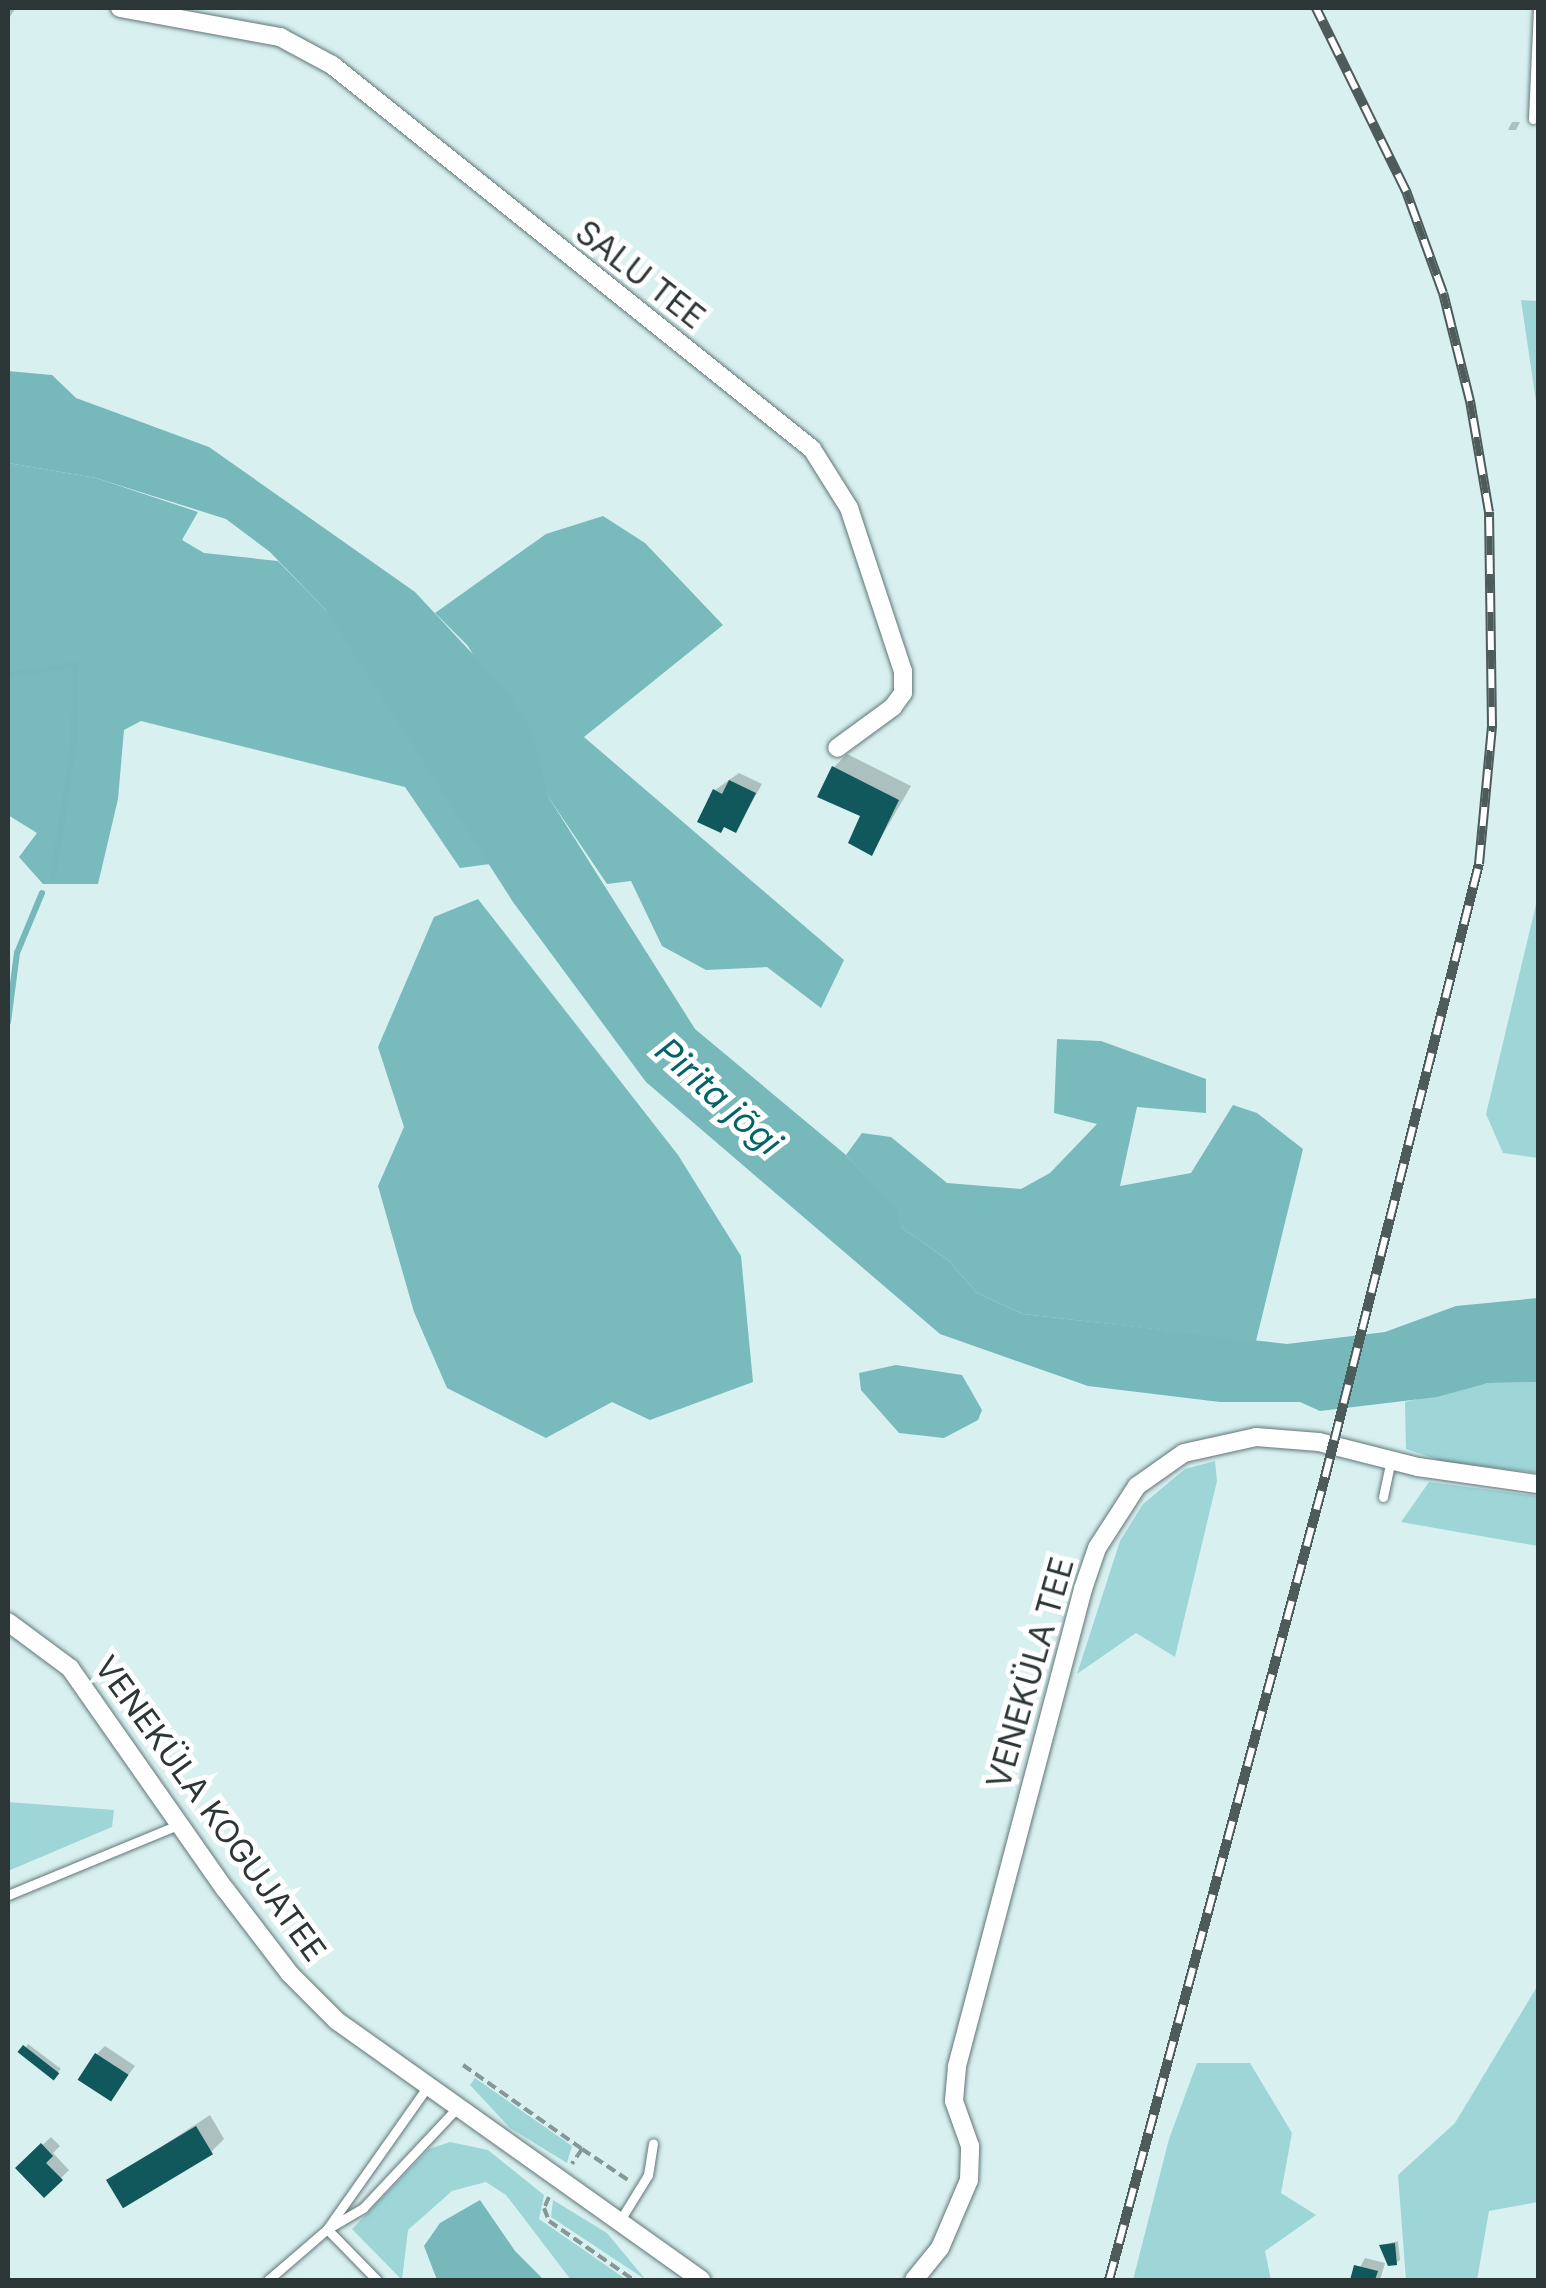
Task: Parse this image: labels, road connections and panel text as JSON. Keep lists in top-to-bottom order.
{
  "streets": {
    "street": ["SALU TEE", "VENEKÜLA TEE", "VENEKÜLA KOGUJATEE"]
  },
  "water": ["Pirita jõgi"]
}
